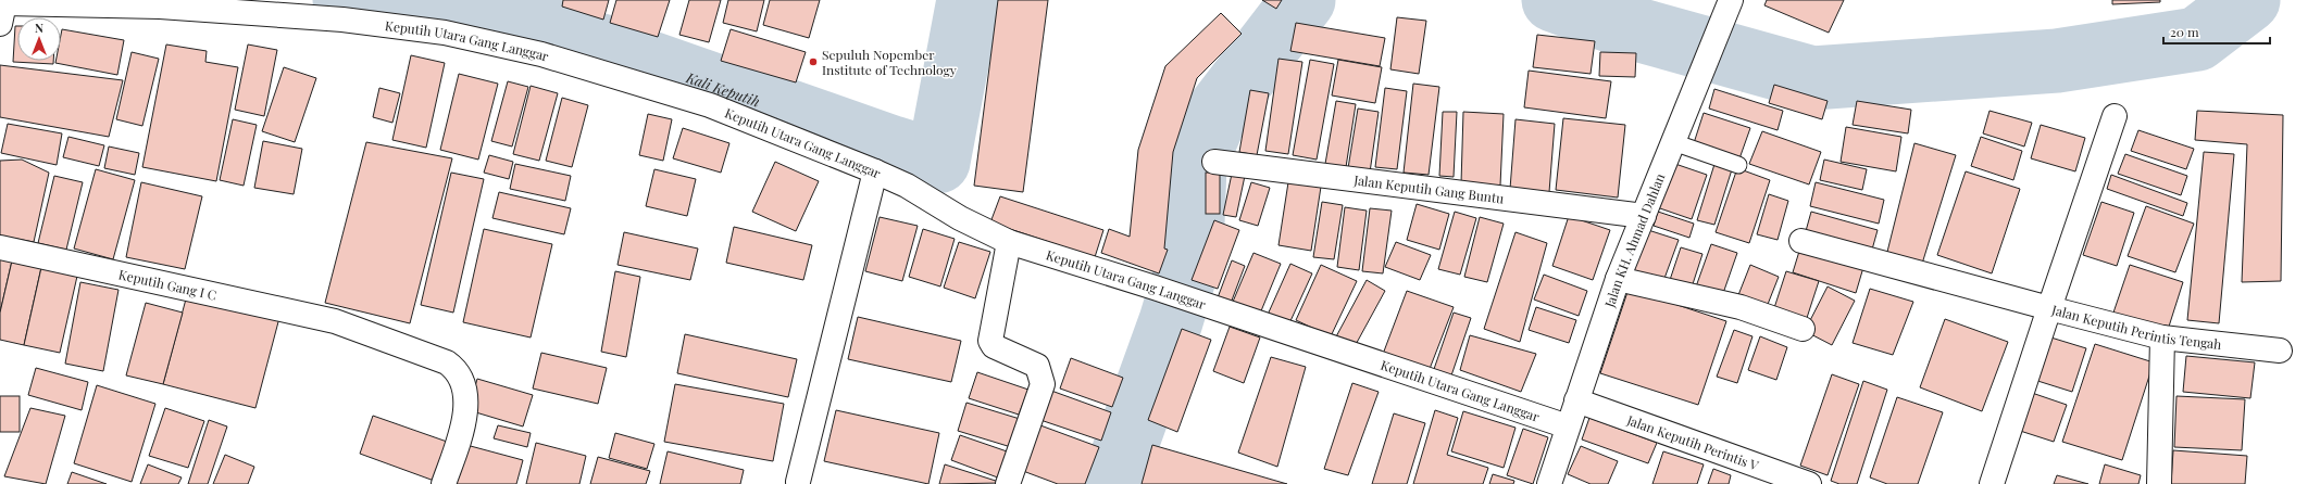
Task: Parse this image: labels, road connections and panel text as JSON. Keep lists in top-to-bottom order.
{
  "streets": {
    "street": [
      "Keputih Utara Gang Langgar",
      "Jalan Keputih Gang Buntu",
      "Jalan KH. Ahmad Dahlan",
      "Keputih Gang I C",
      "Jalan Keputih Perintis Tengah",
      "Jalan Keputih Perintis V"
    ]
  },
  "crossings": [
    ["Keputih Utara Gang Langgar", "Jalan KH. Ahmad Dahlan"],
    ["Jalan Keputih Gang Buntu", "Jalan KH. Ahmad Dahlan"],
    ["Jalan KH. Ahmad Dahlan", "Jalan Keputih Perintis V"]
  ],
  "water": ["Kali Keputih"],
  "places": ["Sepuluh Nopember Institute of Technology"],
  "scale_bar": "20 m",
  "north": "top"
}
